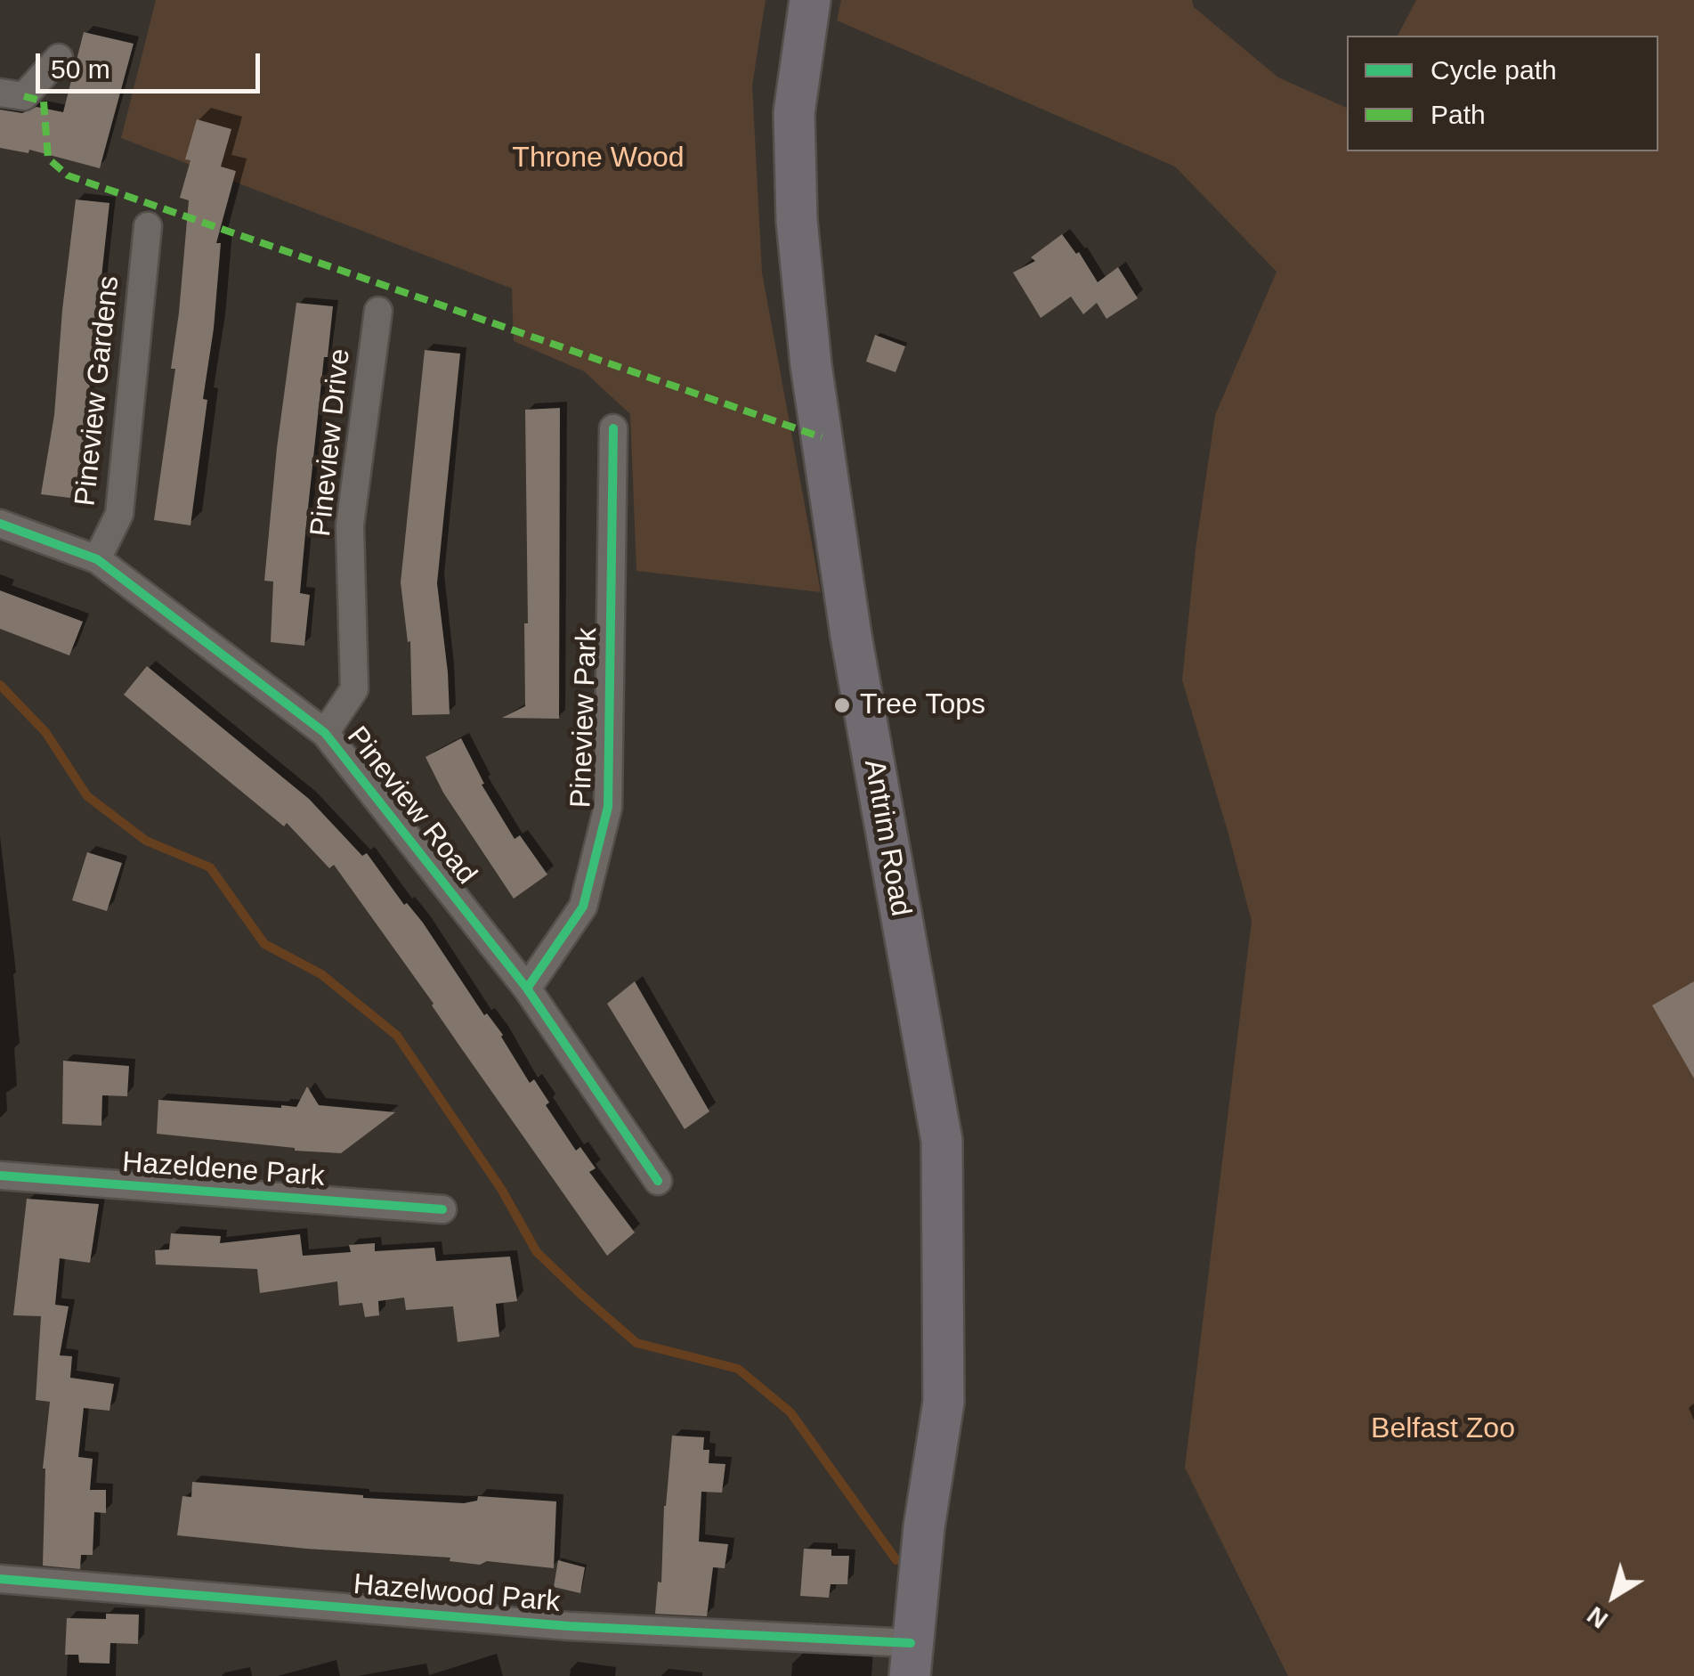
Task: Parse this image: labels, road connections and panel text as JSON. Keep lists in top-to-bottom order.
{
  "streets": {
    "main road": ["Antrim Road"],
    "street": [
      "Pineview Gardens",
      "Pineview Drive",
      "Pineview Park",
      "Pineview Road",
      "Hazeldene Park",
      "Hazelwood Park"
    ]
  },
  "crossings": [
    ["Pineview Gardens", "Pineview Road"],
    ["Pineview Drive", "Pineview Road"],
    ["Pineview Park", "Pineview Road"],
    ["Antrim Road", "Hazelwood Park"]
  ],
  "parks": ["Throne Wood", "Belfast Zoo"],
  "places": ["Tree Tops"],
  "legend": ["Cycle path", "Path"],
  "scale_bar": "50 m",
  "north": "bottom left"
}
